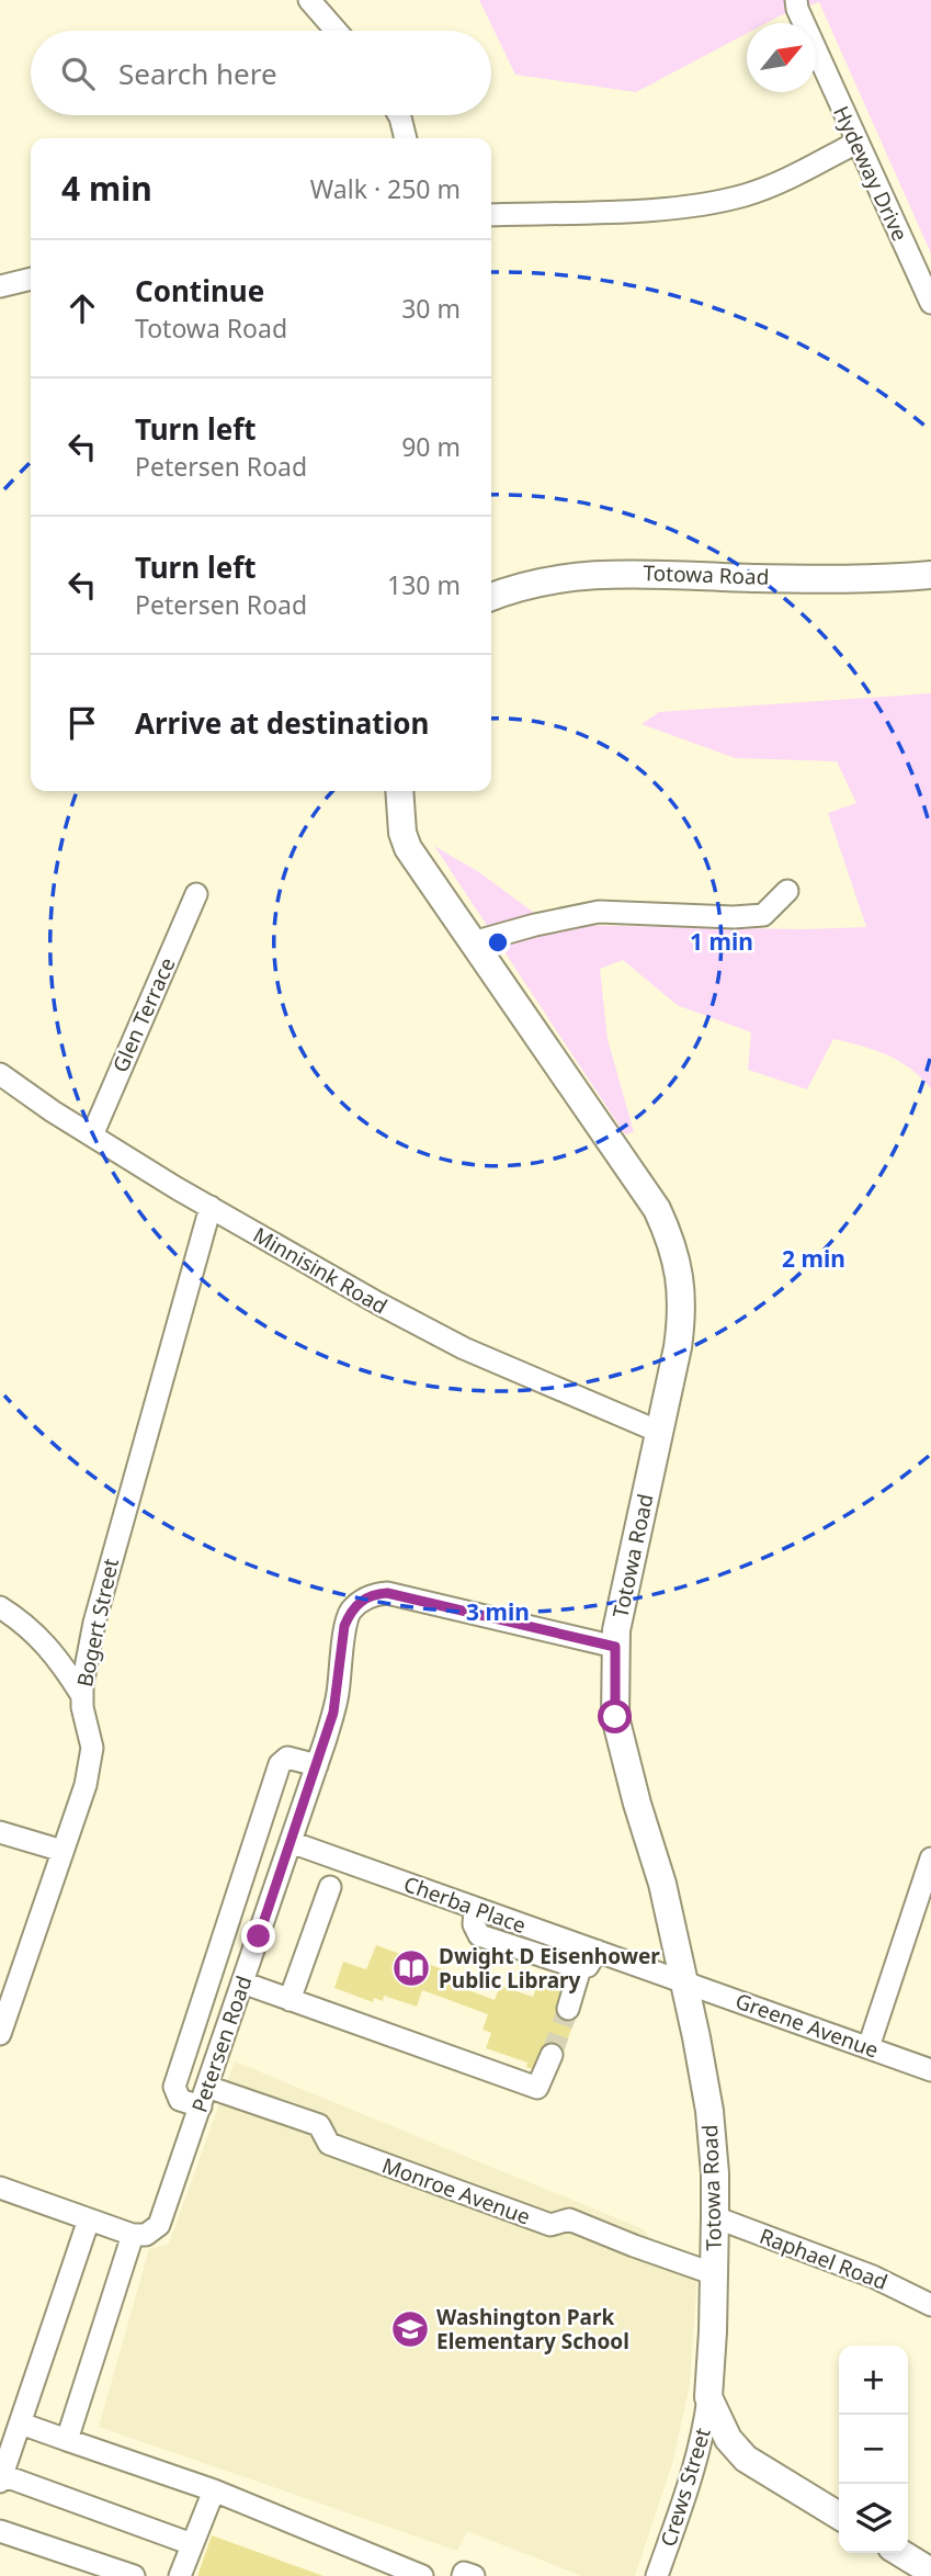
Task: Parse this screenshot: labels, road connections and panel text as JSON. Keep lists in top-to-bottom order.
{
  "streets": {
    "main road": ["Totowa Road"],
    "street": [
      "Hydeway Drive",
      "Glen Terrace",
      "Minnisink Road",
      "Bogert Street",
      "Cherba Place",
      "Greene Avenue",
      "Petersen Road",
      "Monroe Avenue",
      "Raphael Road",
      "Crews Street"
    ]
  },
  "crossings": [
    ["Totowa Road", "Minnisink Road"],
    ["Totowa Road", "Cherba Place"],
    ["Totowa Road", "Greene Avenue"],
    ["Totowa Road", "Petersen Road"],
    ["Totowa Road", "Monroe Avenue"],
    ["Totowa Road", "Raphael Road"],
    ["Totowa Road", "Crews Street"],
    ["Glen Terrace", "Minnisink Road"],
    ["Minnisink Road", "Bogert Street"],
    ["Cherba Place", "Greene Avenue"],
    ["Cherba Place", "Petersen Road"],
    ["Petersen Road", "Monroe Avenue"]
  ],
  "places": {
    "library": ["Dwight D Eisenhower Public Library"],
    "school or university": ["Washington Park Elementary School"]
  },
  "north": "top right",
  "page": {
    "search": "Search here",
    "heading": ["4 min", "Walk · 250 m"],
    "list": [
      ["Continue", "Totowa Road", "30 m"],
      ["Turn left", "Petersen Road", "90 m"],
      ["Turn left", "Petersen Road", "130 m"],
      "Arrive at destination"
    ],
    "map_buttons": ["+", "−"]
  },
  "rings": ["1 min", "2 min", "3 min"]
}
